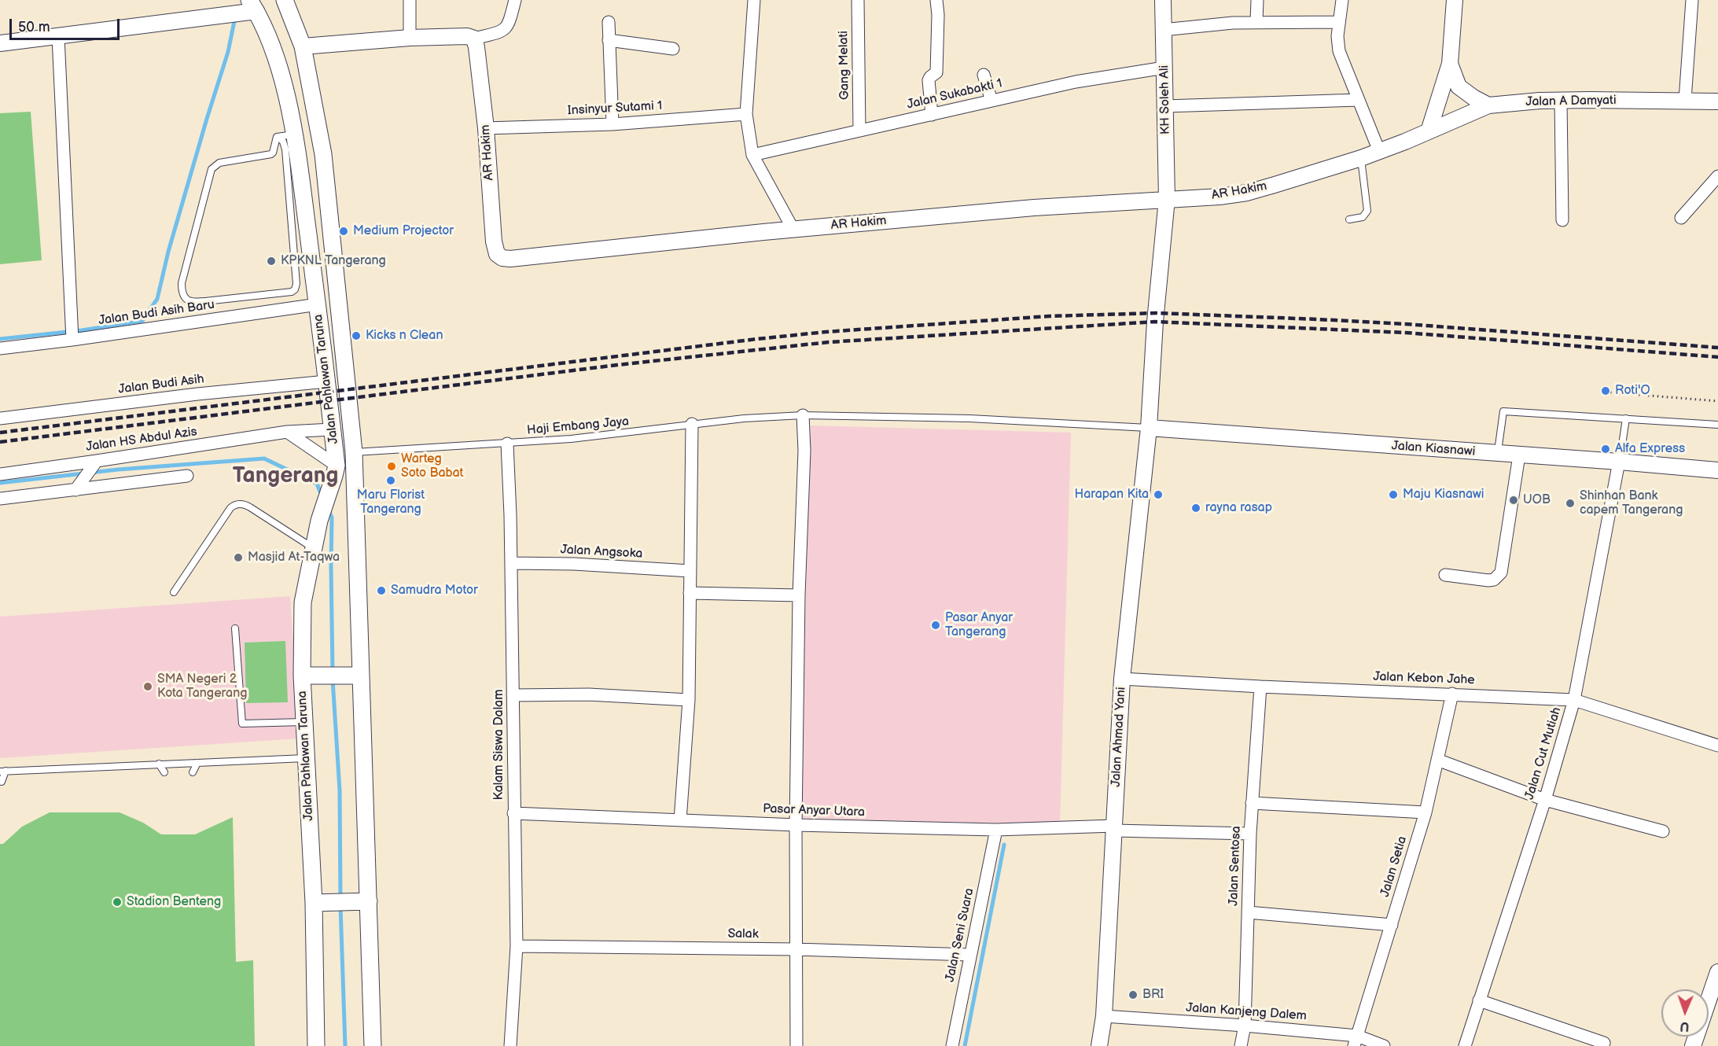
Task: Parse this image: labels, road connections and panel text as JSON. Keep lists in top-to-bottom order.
{
  "streets": {
    "main road": ["Jalan Pahlawan Taruna"],
    "street": [
      "Gang Melati",
      "Jalan Sukabakti 1",
      "KH Soleh Ali",
      "Jalan A Damyati",
      "Insinyur Sutami 1",
      "AR Hakim",
      "Jalan Budi Asih Baru",
      "Jalan Budi Asih",
      "Jalan HS Abdul Azis",
      "Jalan Kiasnawi",
      "Jalan Angsoka",
      "Jalan Kebon Jahe",
      "Jalan Ahmad Yani",
      "Kalam Siswa Dalam",
      "Jalan Cut Mutiah",
      "Pasar Anyar Utara",
      "Jalan Sentosa",
      "Jalan Setia",
      "Salak",
      "Jalan Seni Suara",
      "Jalan Kanjeng Dalem"
    ],
    "lane": ["Haji Embang Jaya"]
  },
  "crossings": [
    ["Gang Melati", "Jalan Sukabakti 1"],
    ["Jalan Sukabakti 1", "KH Soleh Ali"],
    ["KH Soleh Ali", "AR Hakim"],
    ["KH Soleh Ali", "Haji Embang Jaya"],
    ["KH Soleh Ali", "Jalan Kiasnawi"],
    ["KH Soleh Ali", "Jalan Ahmad Yani"],
    ["Jalan A Damyati", "AR Hakim"],
    ["Insinyur Sutami 1", "AR Hakim"],
    ["Jalan Budi Asih Baru", "Jalan Pahlawan Taruna"],
    ["Jalan Pahlawan Taruna", "Jalan Budi Asih"],
    ["Jalan Pahlawan Taruna", "Haji Embang Jaya"],
    ["Jalan Pahlawan Taruna", "Jalan HS Abdul Azis"],
    ["Haji Embang Jaya", "Jalan Kiasnawi"],
    ["Haji Embang Jaya", "Jalan Ahmad Yani"],
    ["Haji Embang Jaya", "Kalam Siswa Dalam"],
    ["Jalan Kiasnawi", "Jalan Ahmad Yani"],
    ["Jalan Kiasnawi", "Jalan Cut Mutiah"],
    ["Jalan Angsoka", "Kalam Siswa Dalam"],
    ["Jalan Kebon Jahe", "Jalan Ahmad Yani"],
    ["Jalan Kebon Jahe", "Jalan Cut Mutiah"],
    ["Jalan Kebon Jahe", "Jalan Sentosa"],
    ["Jalan Kebon Jahe", "Jalan Setia"],
    ["Jalan Ahmad Yani", "Pasar Anyar Utara"],
    ["Jalan Ahmad Yani", "Jalan Kanjeng Dalem"],
    ["Kalam Siswa Dalam", "Pasar Anyar Utara"],
    ["Kalam Siswa Dalam", "Salak"],
    ["Pasar Anyar Utara", "Jalan Sentosa"],
    ["Pasar Anyar Utara", "Jalan Seni Suara"],
    ["Jalan Sentosa", "Jalan Kanjeng Dalem"],
    ["Jalan Setia", "Jalan Kanjeng Dalem"],
    ["Salak", "Jalan Seni Suara"]
  ],
  "districts": ["Tangerang"],
  "places": [
    "Medium Projector",
    "KPKNL Tangerang",
    "Kicks n Clean",
    "Roti'O",
    "Alfa Express",
    "Warteg Soto Babat",
    "Maru Florist Tangerang",
    "Harapan Kita",
    "Maju Kiasnawi",
    "UOB",
    "Shinhan Bank capem Tangerang",
    "rayna rasap",
    "Masjid At-Taqwa",
    "Samudra Motor",
    "Pasar Anyar Tangerang",
    "SMA Negeri 2 Kota Tangerang",
    "Stadion Benteng",
    "BRI"
  ],
  "scale_bar": "50 m",
  "north": "bottom"
}
